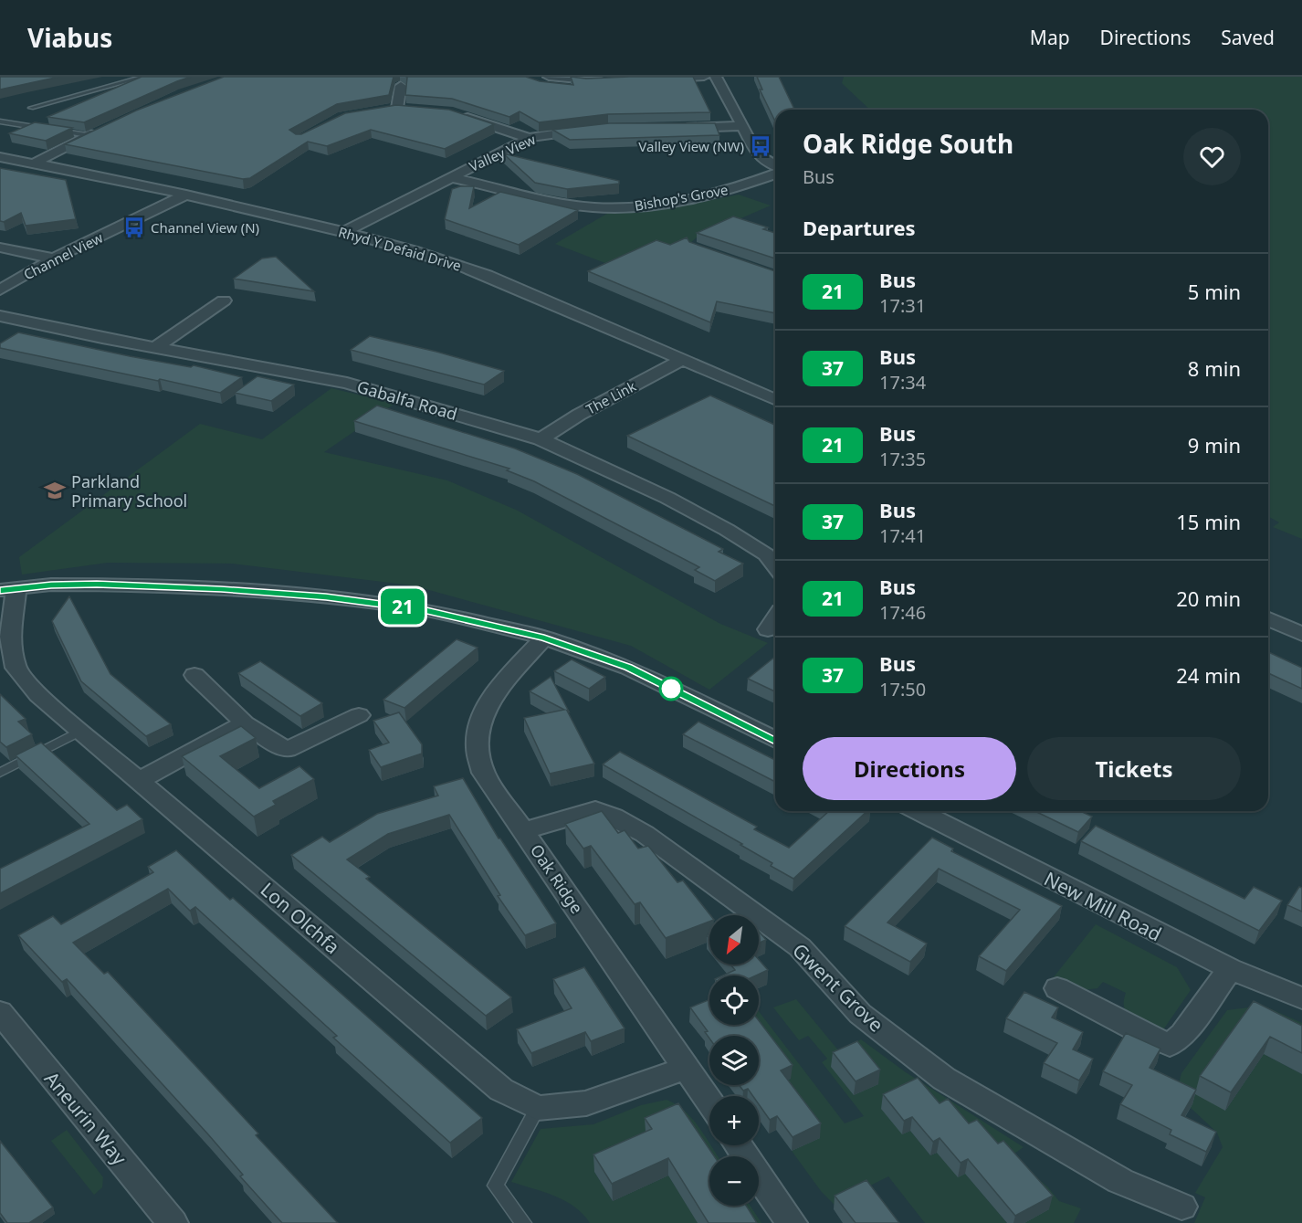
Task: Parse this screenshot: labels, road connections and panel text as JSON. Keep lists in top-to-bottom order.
{
  "streets": {
    "street": [
      "Valley View",
      "Bishop's Grove",
      "Rhyd Y Defaid Drive",
      "Channel View",
      "The Link",
      "Gabalfa Road",
      "Oak Ridge",
      "New Mill Road",
      "Lon Olchfa",
      "Gwent Grove",
      "Aneurin Way"
    ]
  },
  "crossings": [
    ["Valley View", "Bishop's Grove"],
    ["Valley View", "Rhyd Y Defaid Drive"],
    ["Rhyd Y Defaid Drive", "Channel View"],
    ["Rhyd Y Defaid Drive", "The Link"],
    ["The Link", "Gabalfa Road"],
    ["Oak Ridge", "Gwent Grove"]
  ],
  "places": {
    "bus stop": ["Valley View (NW)", "Channel View (N)"],
    "school or university": ["Parkland Primary School"]
  },
  "lines": ["bus line 21"],
  "north": "bottom left",
  "page": {
    "header": "Viabus",
    "nav": ["Map", "Directions", "Saved"],
    "on_map": "21",
    "heading": [
      ["Oak Ridge South", "Bus"],
      "Departures"
    ],
    "list": [
      {
        "mark": "21",
        "name": "Bus",
        "note": "17:31",
        "value": "5 min"
      },
      {
        "mark": "37",
        "name": "Bus",
        "note": "17:34",
        "value": "8 min"
      },
      {
        "mark": "21",
        "name": "Bus",
        "note": "17:35",
        "value": "9 min"
      },
      {
        "mark": "37",
        "name": "Bus",
        "note": "17:41",
        "value": "15 min"
      },
      {
        "mark": "21",
        "name": "Bus",
        "note": "17:46",
        "value": "20 min"
      },
      {
        "mark": "37",
        "name": "Bus",
        "note": "17:50",
        "value": "24 min"
      }
    ],
    "buttons": ["Directions", "Tickets"],
    "map_buttons": ["+", "−"]
  }
}
